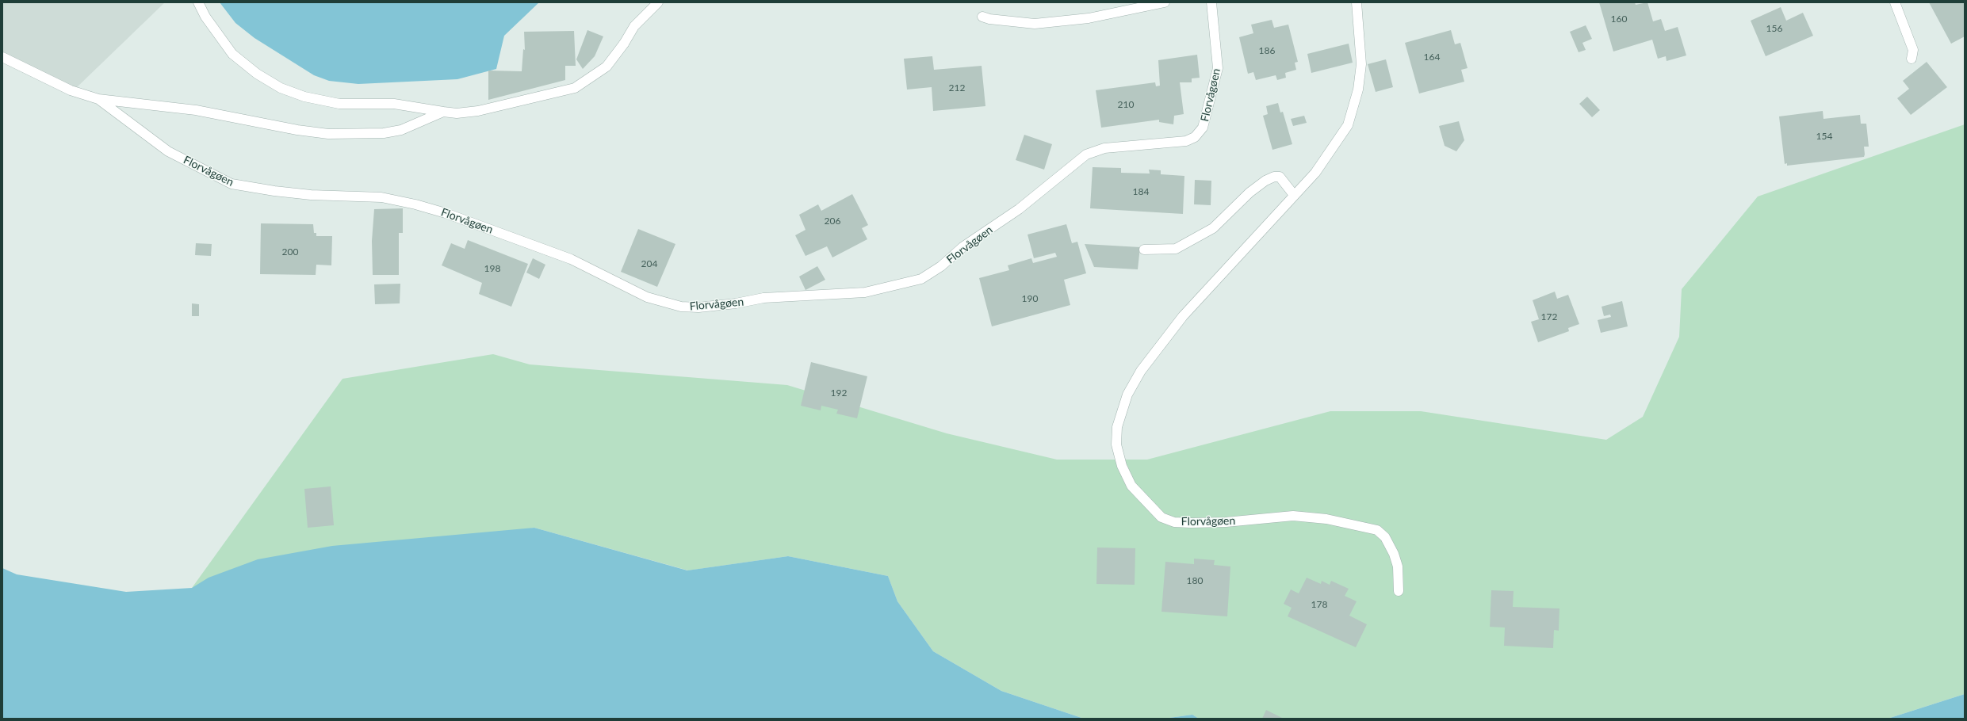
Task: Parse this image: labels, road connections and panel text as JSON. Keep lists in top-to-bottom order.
{
  "streets": {
    "street": ["Florvågøen"]
  },
  "house_numbers": [
    "160",
    "156",
    "186",
    "164",
    "212",
    "210",
    "154",
    "184",
    "206",
    "200",
    "204",
    "198",
    "190",
    "172",
    "192",
    "180",
    "178"
  ]
}
